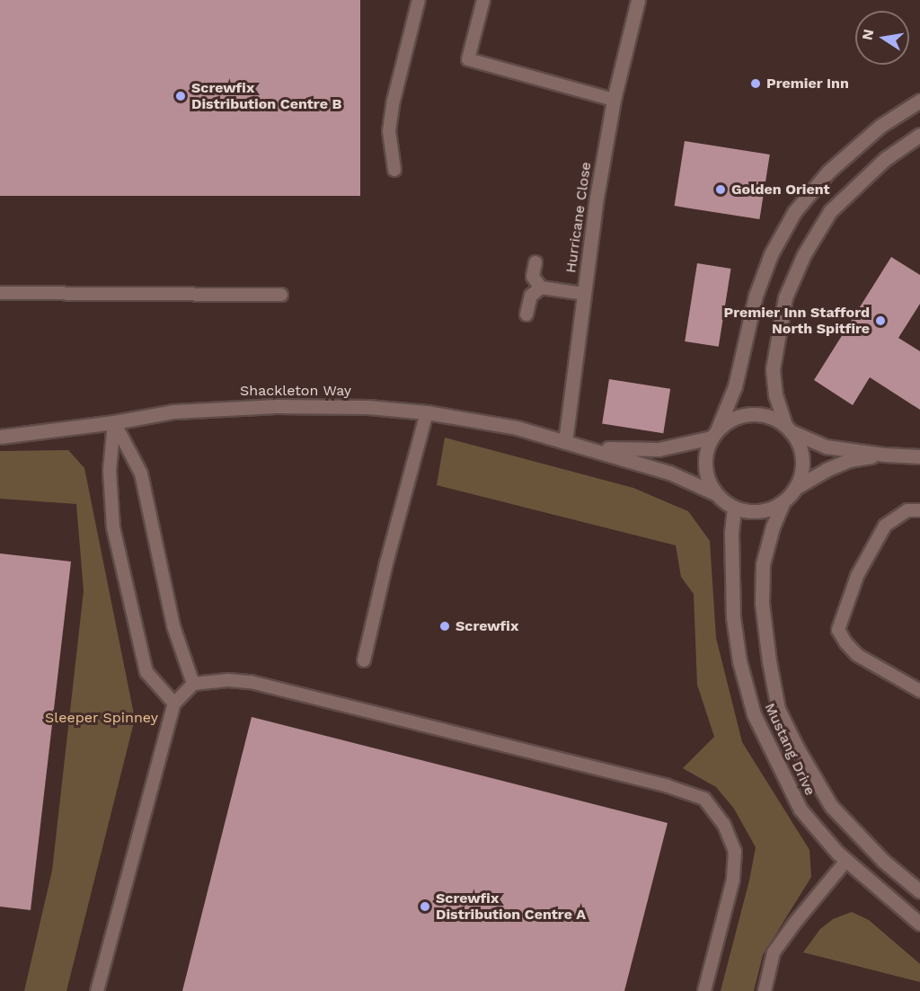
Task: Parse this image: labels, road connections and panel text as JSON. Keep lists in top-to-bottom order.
{
  "streets": {
    "street": ["Hurricane Close", "Shackleton Way", "Mustang Drive"]
  },
  "crossings": [
    ["Hurricane Close", "Shackleton Way"],
    ["Shackleton Way", "Mustang Drive"]
  ],
  "parks": ["Sleeper Spinney"],
  "places": [
    "Premier Inn",
    "Screwfix Distribution Centre B",
    "Golden Orient",
    "Premier Inn Stafford North Spitfire",
    "Screwfix",
    "Screwfix Distribution Centre A"
  ],
  "north": "left"
}
